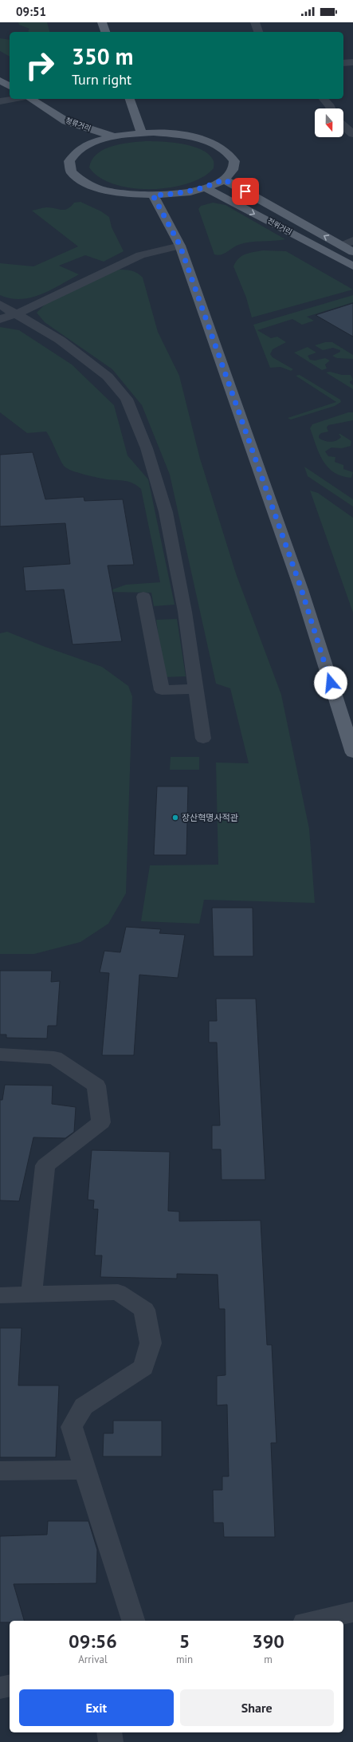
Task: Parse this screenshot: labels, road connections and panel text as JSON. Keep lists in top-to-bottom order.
{
  "streets": {
    "main road": ["청류거리", "전위거리"]
  },
  "places": ["장산혁명사적관"],
  "north": "bottom",
  "page": {
    "status": "09:51",
    "turn": ["350 m", "Turn right"],
    "eta": [
      "09:56",
      "Arrival",
      "5",
      "min",
      "390",
      "m"
    ],
    "buttons": ["Exit", "Share"]
  }
}
